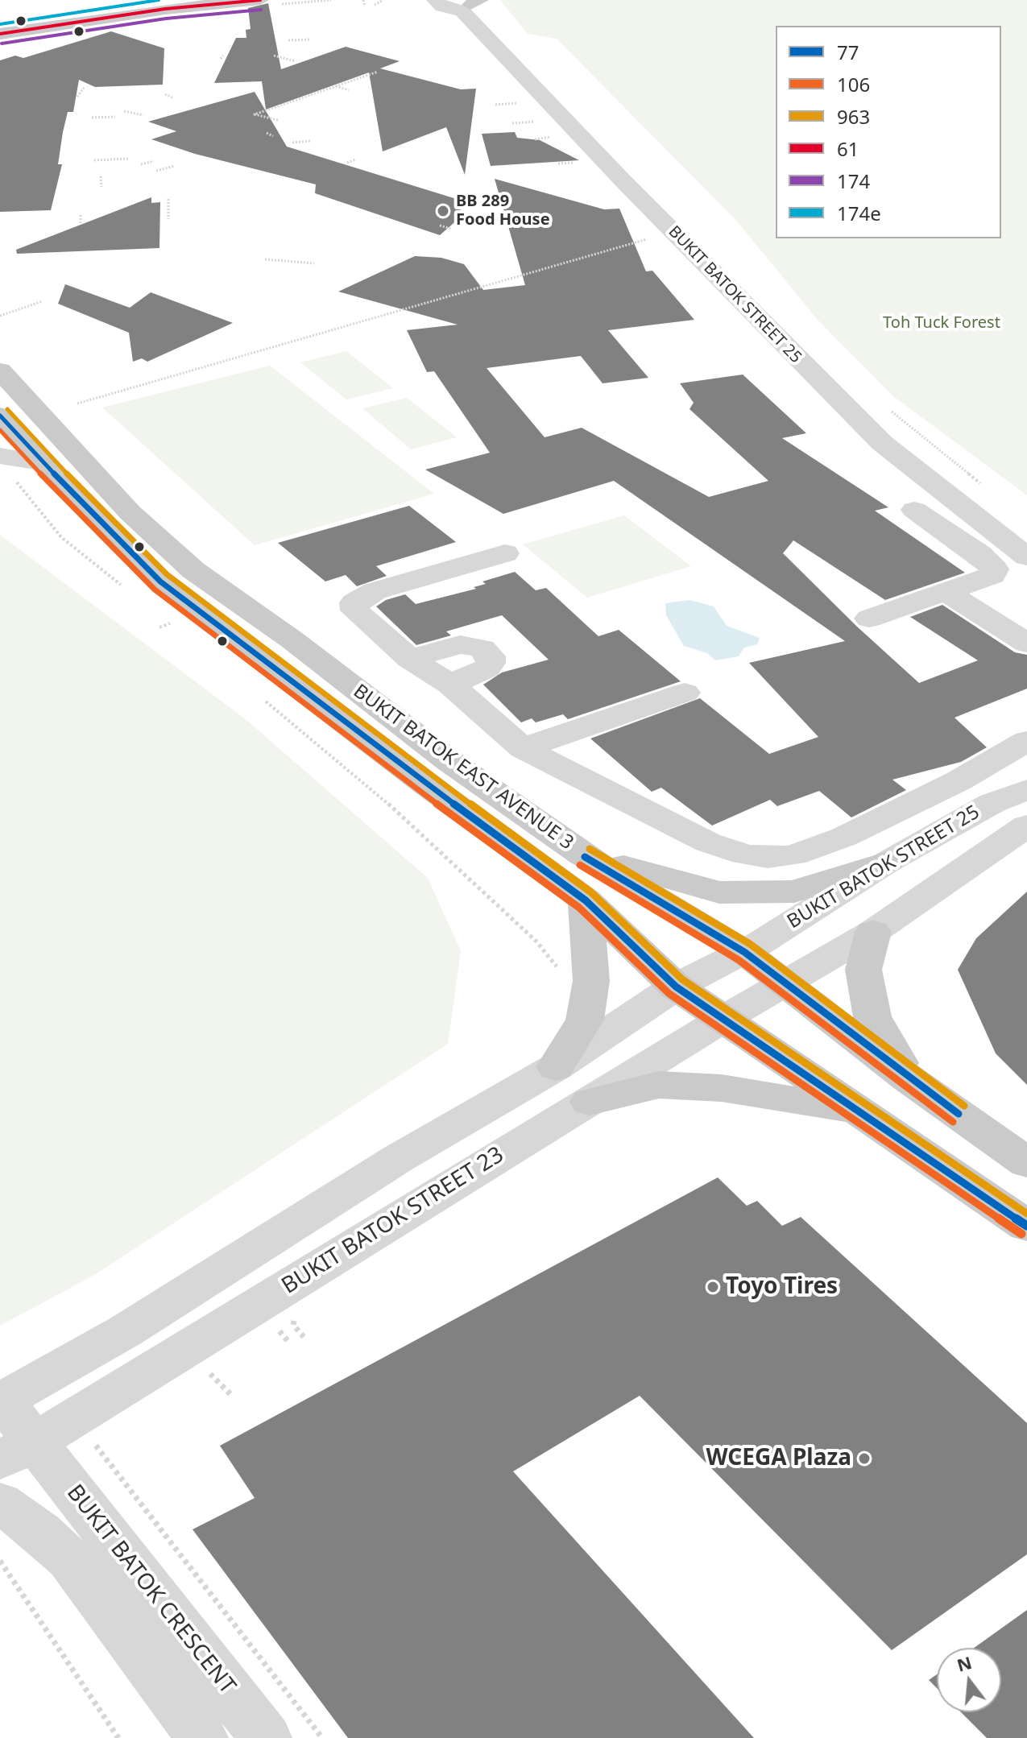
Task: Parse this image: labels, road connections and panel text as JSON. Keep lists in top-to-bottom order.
{
  "streets": {
    "main road": ["BUKIT BATOK EAST AVENUE 3"],
    "street": ["BUKIT BATOK STREET 25", "BUKIT BATOK STREET 23", "BUKIT BATOK CRESCENT"]
  },
  "crossings": [
    ["BUKIT BATOK STREET 25", "BUKIT BATOK EAST AVENUE 3"],
    ["BUKIT BATOK STREET 25", "BUKIT BATOK STREET 23"],
    ["BUKIT BATOK EAST AVENUE 3", "BUKIT BATOK STREET 23"],
    ["BUKIT BATOK STREET 23", "BUKIT BATOK CRESCENT"]
  ],
  "parks": ["Toh Tuck Forest"],
  "places": ["BB 289 Food House", "Toyo Tires", "WCEGA Plaza"],
  "lines": [
    "transit line 61",
    "transit line 174e",
    "transit line 174",
    "transit line 963",
    "transit line 77",
    "transit line 106"
  ],
  "legend": [
    "77",
    "106",
    "963",
    "61",
    "174",
    "174e"
  ],
  "north": "top"
}
